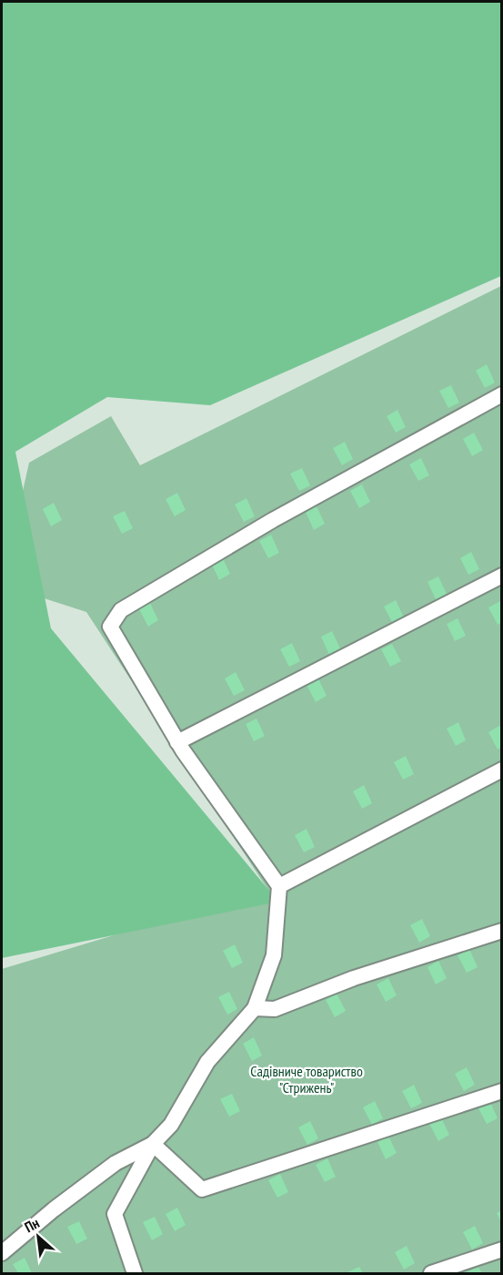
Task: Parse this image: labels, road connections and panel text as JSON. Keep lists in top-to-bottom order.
{
  "parks": ["Садівниче товариство \"Стрижень\""],
  "north": "top left"
}
